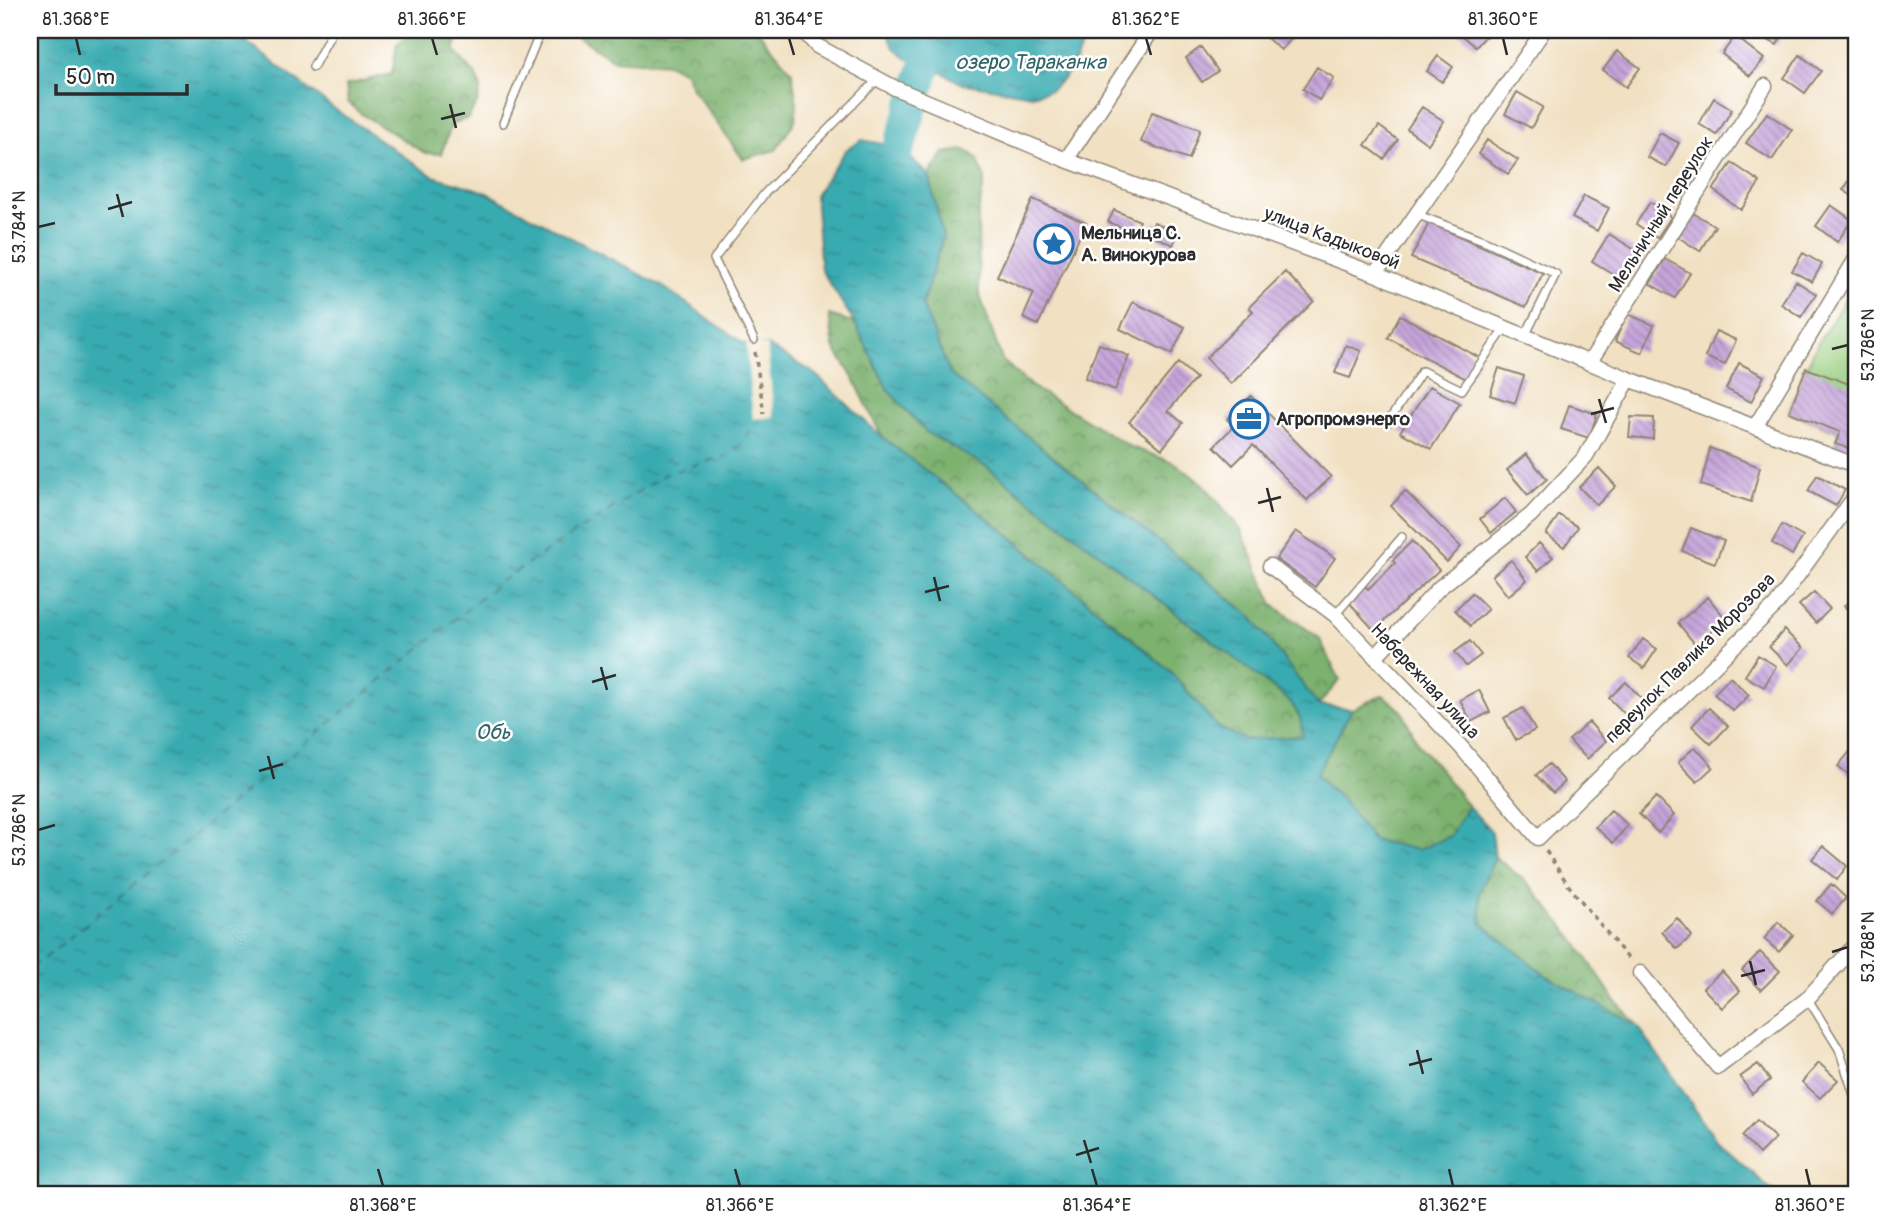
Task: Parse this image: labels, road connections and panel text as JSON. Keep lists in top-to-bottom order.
{
  "streets": {
    "street": [
      "Мельничный переулок",
      "улица Кадыковой",
      "переулок Павлика Морозова",
      "Набережная улица"
    ]
  },
  "crossings": [
    ["Мельничный переулок", "улица Кадыковой"],
    ["переулок Павлика Морозова", "Набережная улица"]
  ],
  "water": ["озеро Тараканка", "Обь"],
  "places": {
    "place": ["Мельница С. А. Винокурова"],
    "office": ["Агропромэнерго"]
  },
  "scale_bar": "50 m",
  "coordinates": [
    "81.368°E",
    "81.366°E",
    "81.364°E",
    "81.362°E",
    "81.360°E",
    "53.784°N",
    "53.786°N",
    "53.788°N"
  ]
}
